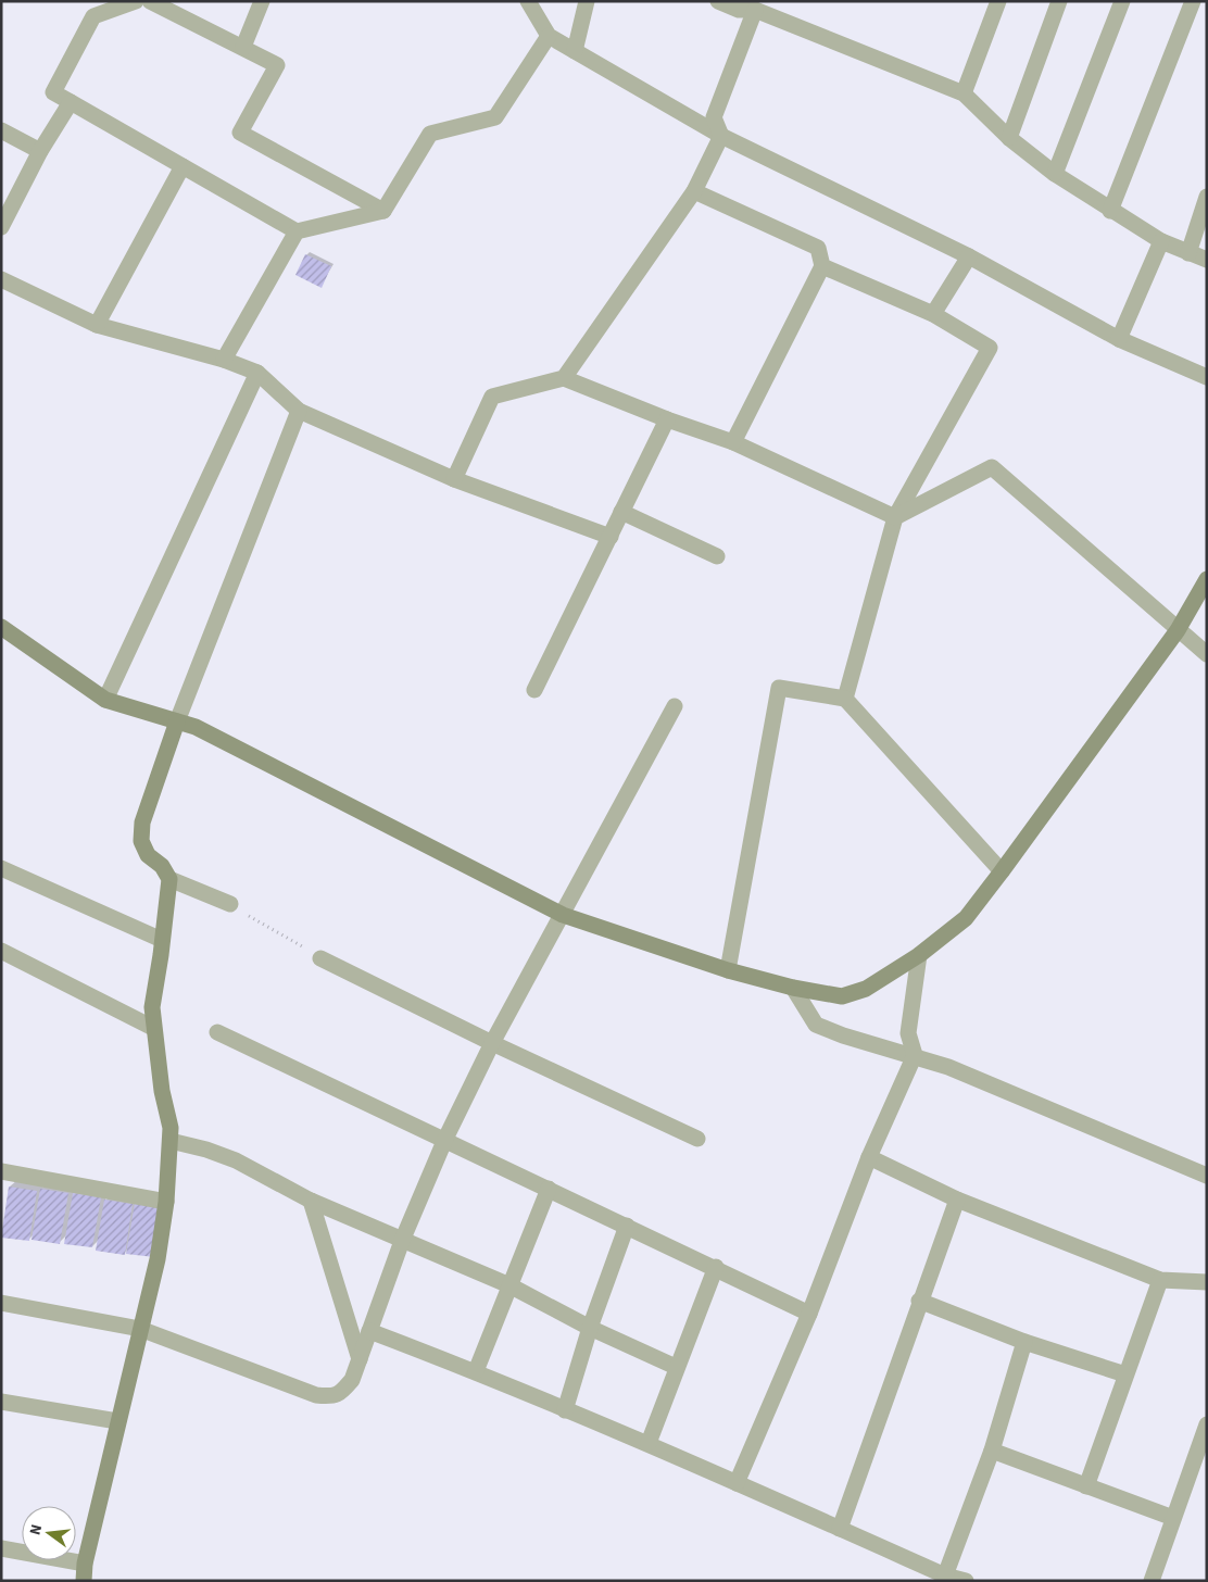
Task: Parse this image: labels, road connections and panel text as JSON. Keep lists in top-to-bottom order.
{
  "north": "left"
}
